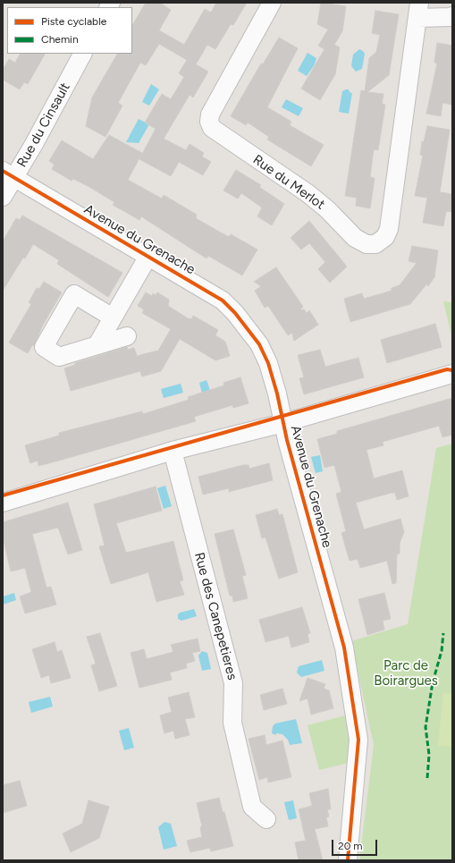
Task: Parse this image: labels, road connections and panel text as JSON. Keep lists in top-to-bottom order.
{
  "streets": {
    "street": [
      "Rue du Cinsault",
      "Rue du Merlot",
      "Avenue du Grenache",
      "Rue des Canepetieres"
    ]
  },
  "crossings": [
    ["Rue du Cinsault", "Avenue du Grenache"]
  ],
  "parks": ["Parc de Boirargues"],
  "legend": ["Piste cyclable", "Chemin"],
  "scale_bar": "20 m"
}
